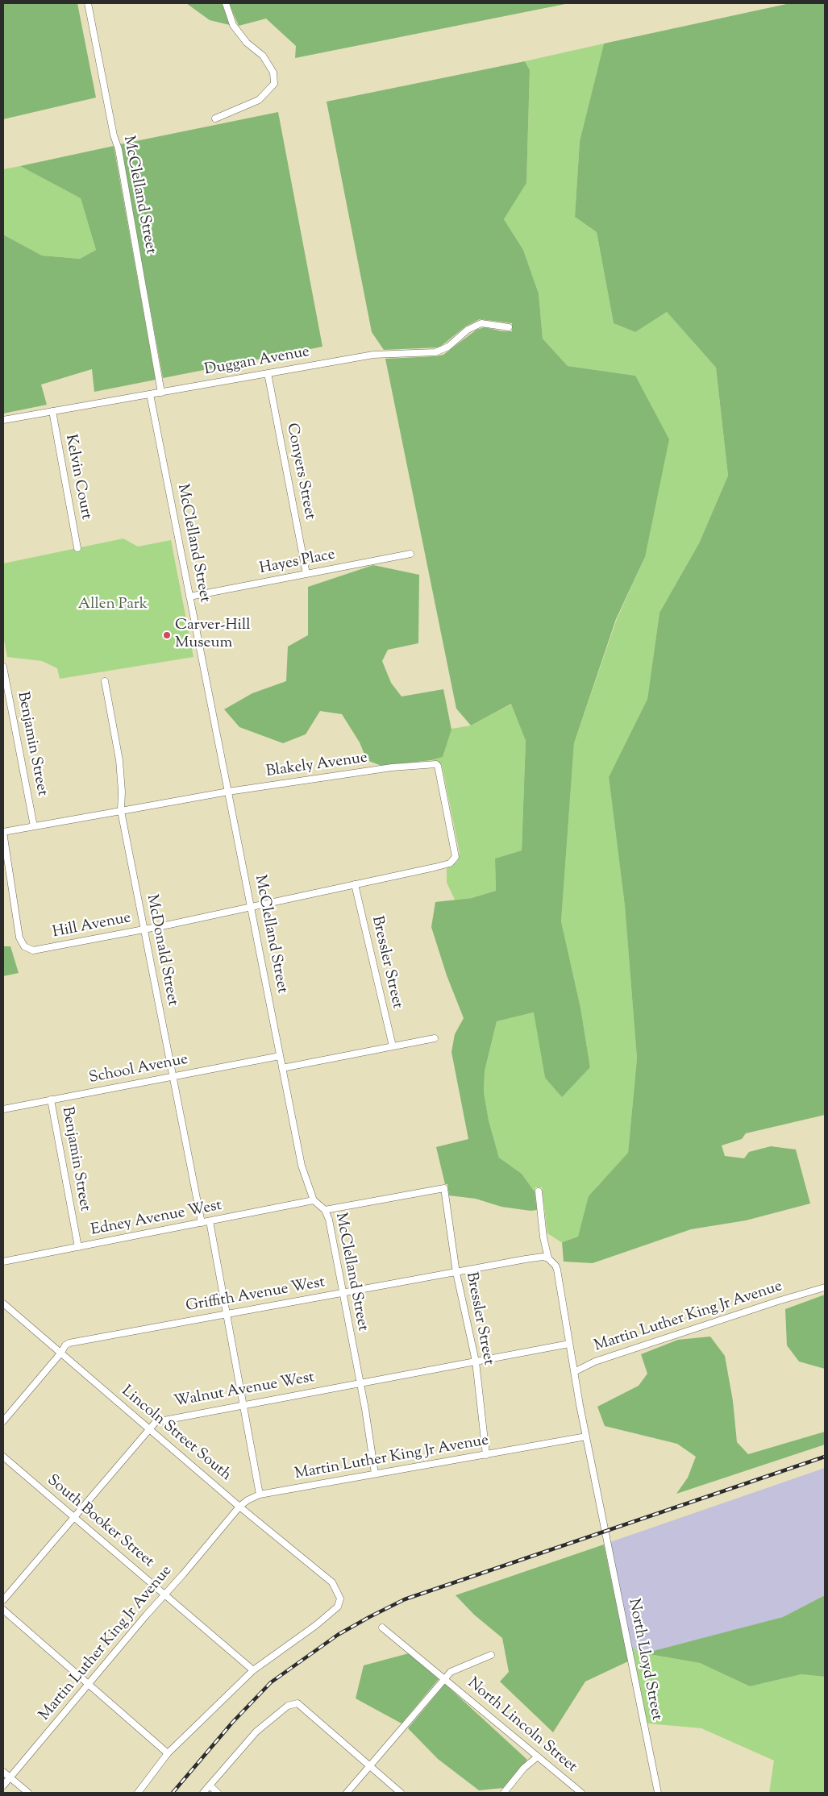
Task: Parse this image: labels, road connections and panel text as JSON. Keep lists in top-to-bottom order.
{
  "streets": {
    "street": [
      "McClelland Street",
      "Duggan Avenue",
      "Conyers Street",
      "Kelvin Court",
      "Hayes Place",
      "Benjamin Street",
      "Blakely Avenue",
      "Hill Avenue",
      "McDonald Street",
      "Bressler Street",
      "School Avenue",
      "Edney Avenue West",
      "Griffith Avenue West",
      "Martin Luther King Jr Avenue",
      "Walnut Avenue West",
      "Lincoln Street South",
      "South Booker Street",
      "North Lloyd Street",
      "North Lincoln Street"
    ]
  },
  "crossings": [
    ["McClelland Street", "Duggan Avenue"],
    ["McClelland Street", "Hayes Place"],
    ["McClelland Street", "Blakely Avenue"],
    ["McClelland Street", "Hill Avenue"],
    ["McClelland Street", "Bressler Street"],
    ["McClelland Street", "School Avenue"],
    ["McClelland Street", "Edney Avenue West"],
    ["McClelland Street", "Griffith Avenue West"],
    ["McClelland Street", "Martin Luther King Jr Avenue"],
    ["McClelland Street", "Walnut Avenue West"],
    ["Duggan Avenue", "Conyers Street"],
    ["Duggan Avenue", "Kelvin Court"],
    ["Conyers Street", "Hayes Place"],
    ["Benjamin Street", "Blakely Avenue"],
    ["Benjamin Street", "School Avenue"],
    ["Benjamin Street", "Edney Avenue West"],
    ["Blakely Avenue", "Hill Avenue"],
    ["Blakely Avenue", "McDonald Street"],
    ["Blakely Avenue", "Bressler Street"],
    ["Hill Avenue", "McDonald Street"],
    ["Hill Avenue", "Bressler Street"],
    ["McDonald Street", "School Avenue"],
    ["McDonald Street", "Edney Avenue West"],
    ["Bressler Street", "Griffith Avenue West"],
    ["Bressler Street", "Martin Luther King Jr Avenue"],
    ["Bressler Street", "Walnut Avenue West"],
    ["Griffith Avenue West", "Lincoln Street South"],
    ["Martin Luther King Jr Avenue", "Lincoln Street South"],
    ["Martin Luther King Jr Avenue", "South Booker Street"],
    ["Martin Luther King Jr Avenue", "North Lloyd Street"],
    ["Walnut Avenue West", "Lincoln Street South"],
    ["Walnut Avenue West", "South Booker Street"],
    ["Lincoln Street South", "South Booker Street"]
  ],
  "parks": ["Allen Park"],
  "places": ["Carver-Hill Museum"]
}
